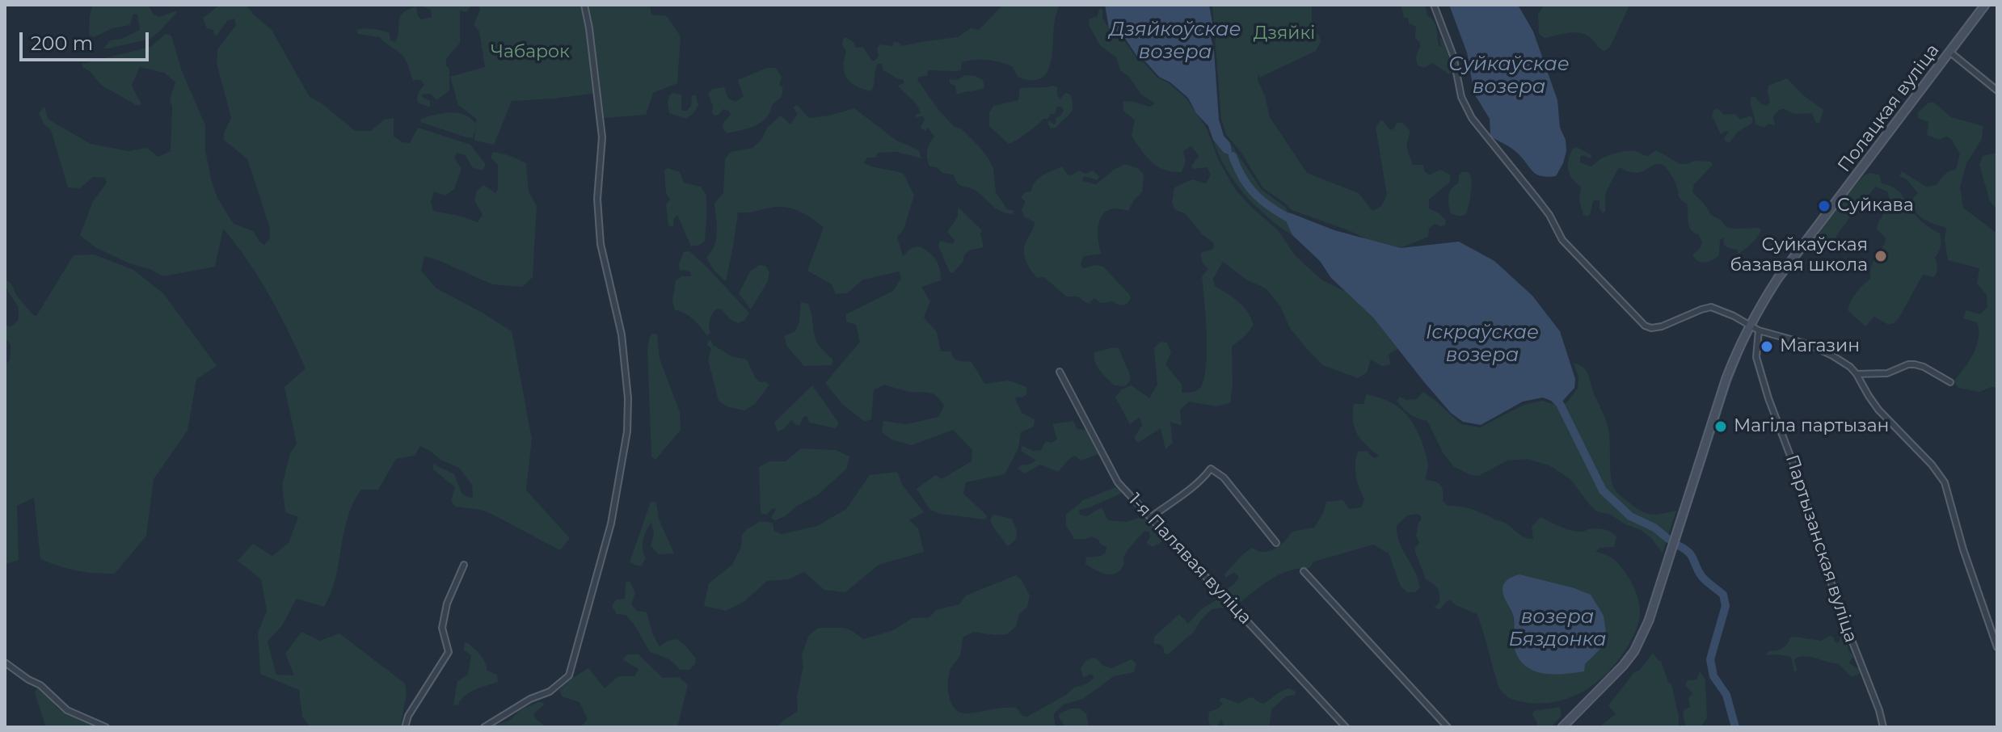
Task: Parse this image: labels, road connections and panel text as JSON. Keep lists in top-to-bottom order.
{
  "streets": {
    "main road": ["Полацкая вуліца"],
    "street": ["Партызанская вуліца", "1-я Палявая вуліца"]
  },
  "water": [
    "Дзяйкоўскае возера",
    "Суйкаўскае возера",
    "Іскраўскае возера",
    "возера Бяздонка"
  ],
  "parks": ["Дзяйкі", "Чабарок"],
  "places": [
    "Суйкава",
    "Суйкаўская базавая школа",
    "Магазин",
    "Магіла партызан"
  ],
  "scale_bar": "200 m"
}
